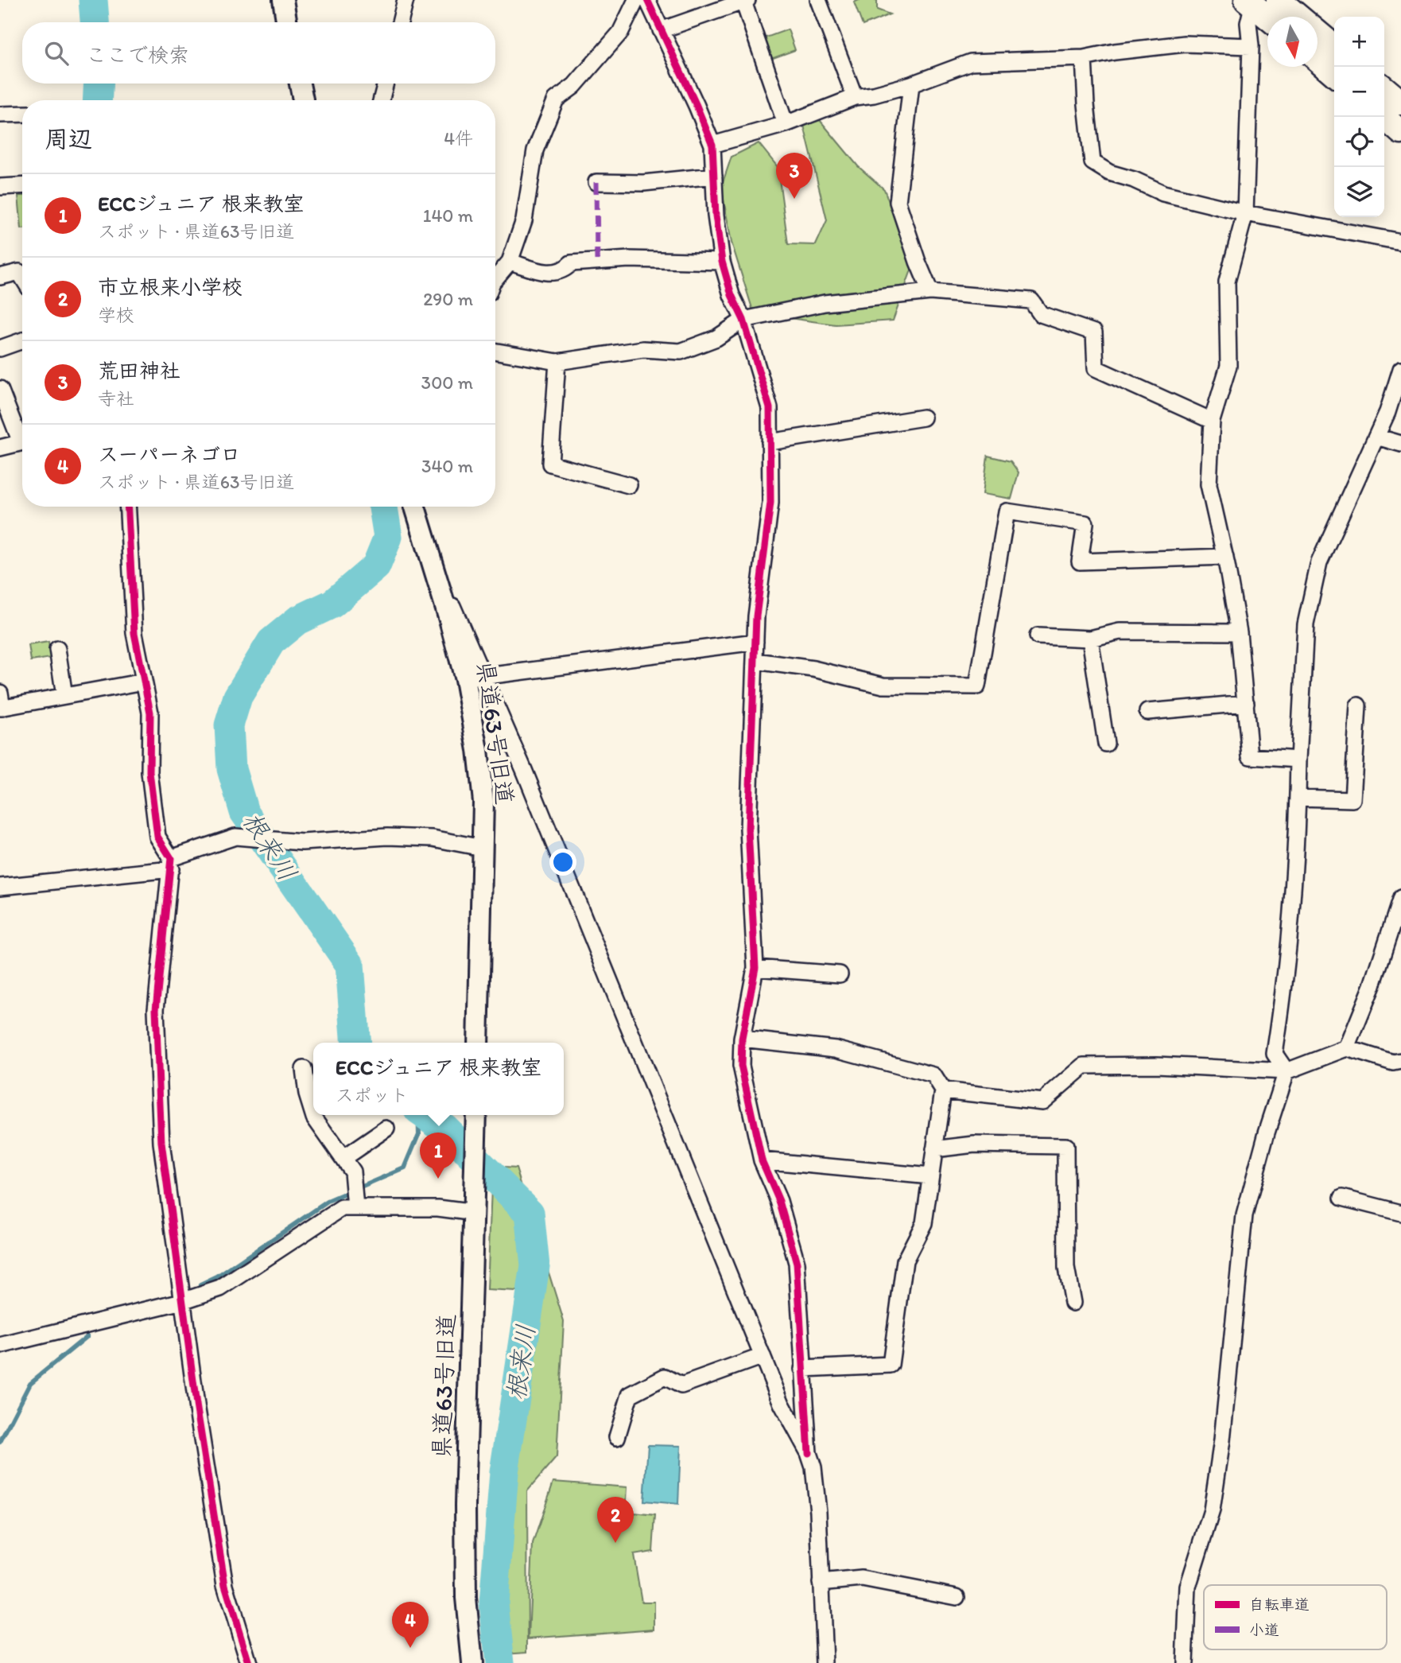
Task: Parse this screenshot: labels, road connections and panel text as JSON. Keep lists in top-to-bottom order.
{
  "streets": {
    "street": ["県道63号旧道"]
  },
  "water": ["根来川"],
  "legend": ["自転車道", "小道"],
  "north": "bottom",
  "page": {
    "map_buttons": ["+", "−"],
    "search": "ここで検索",
    "heading": ["周辺", "4件"],
    "pins": [
      "3",
      "1",
      "2",
      "4"
    ],
    "list": [
      {
        "mark": "1",
        "name": "ECCジュニア 根来教室",
        "note": "スポット · 県道63号旧道",
        "value": "140 m"
      },
      {
        "mark": "2",
        "name": "市立根来小学校",
        "note": "学校",
        "value": "290 m"
      },
      {
        "mark": "3",
        "name": "荒田神社",
        "note": "寺社",
        "value": "300 m"
      },
      {
        "mark": "4",
        "name": "スーパーネゴロ",
        "note": "スポット · 県道63号旧道",
        "value": "340 m"
      }
    ],
    "popup": ["ECCジュニア 根来教室", "スポット"]
  }
}
